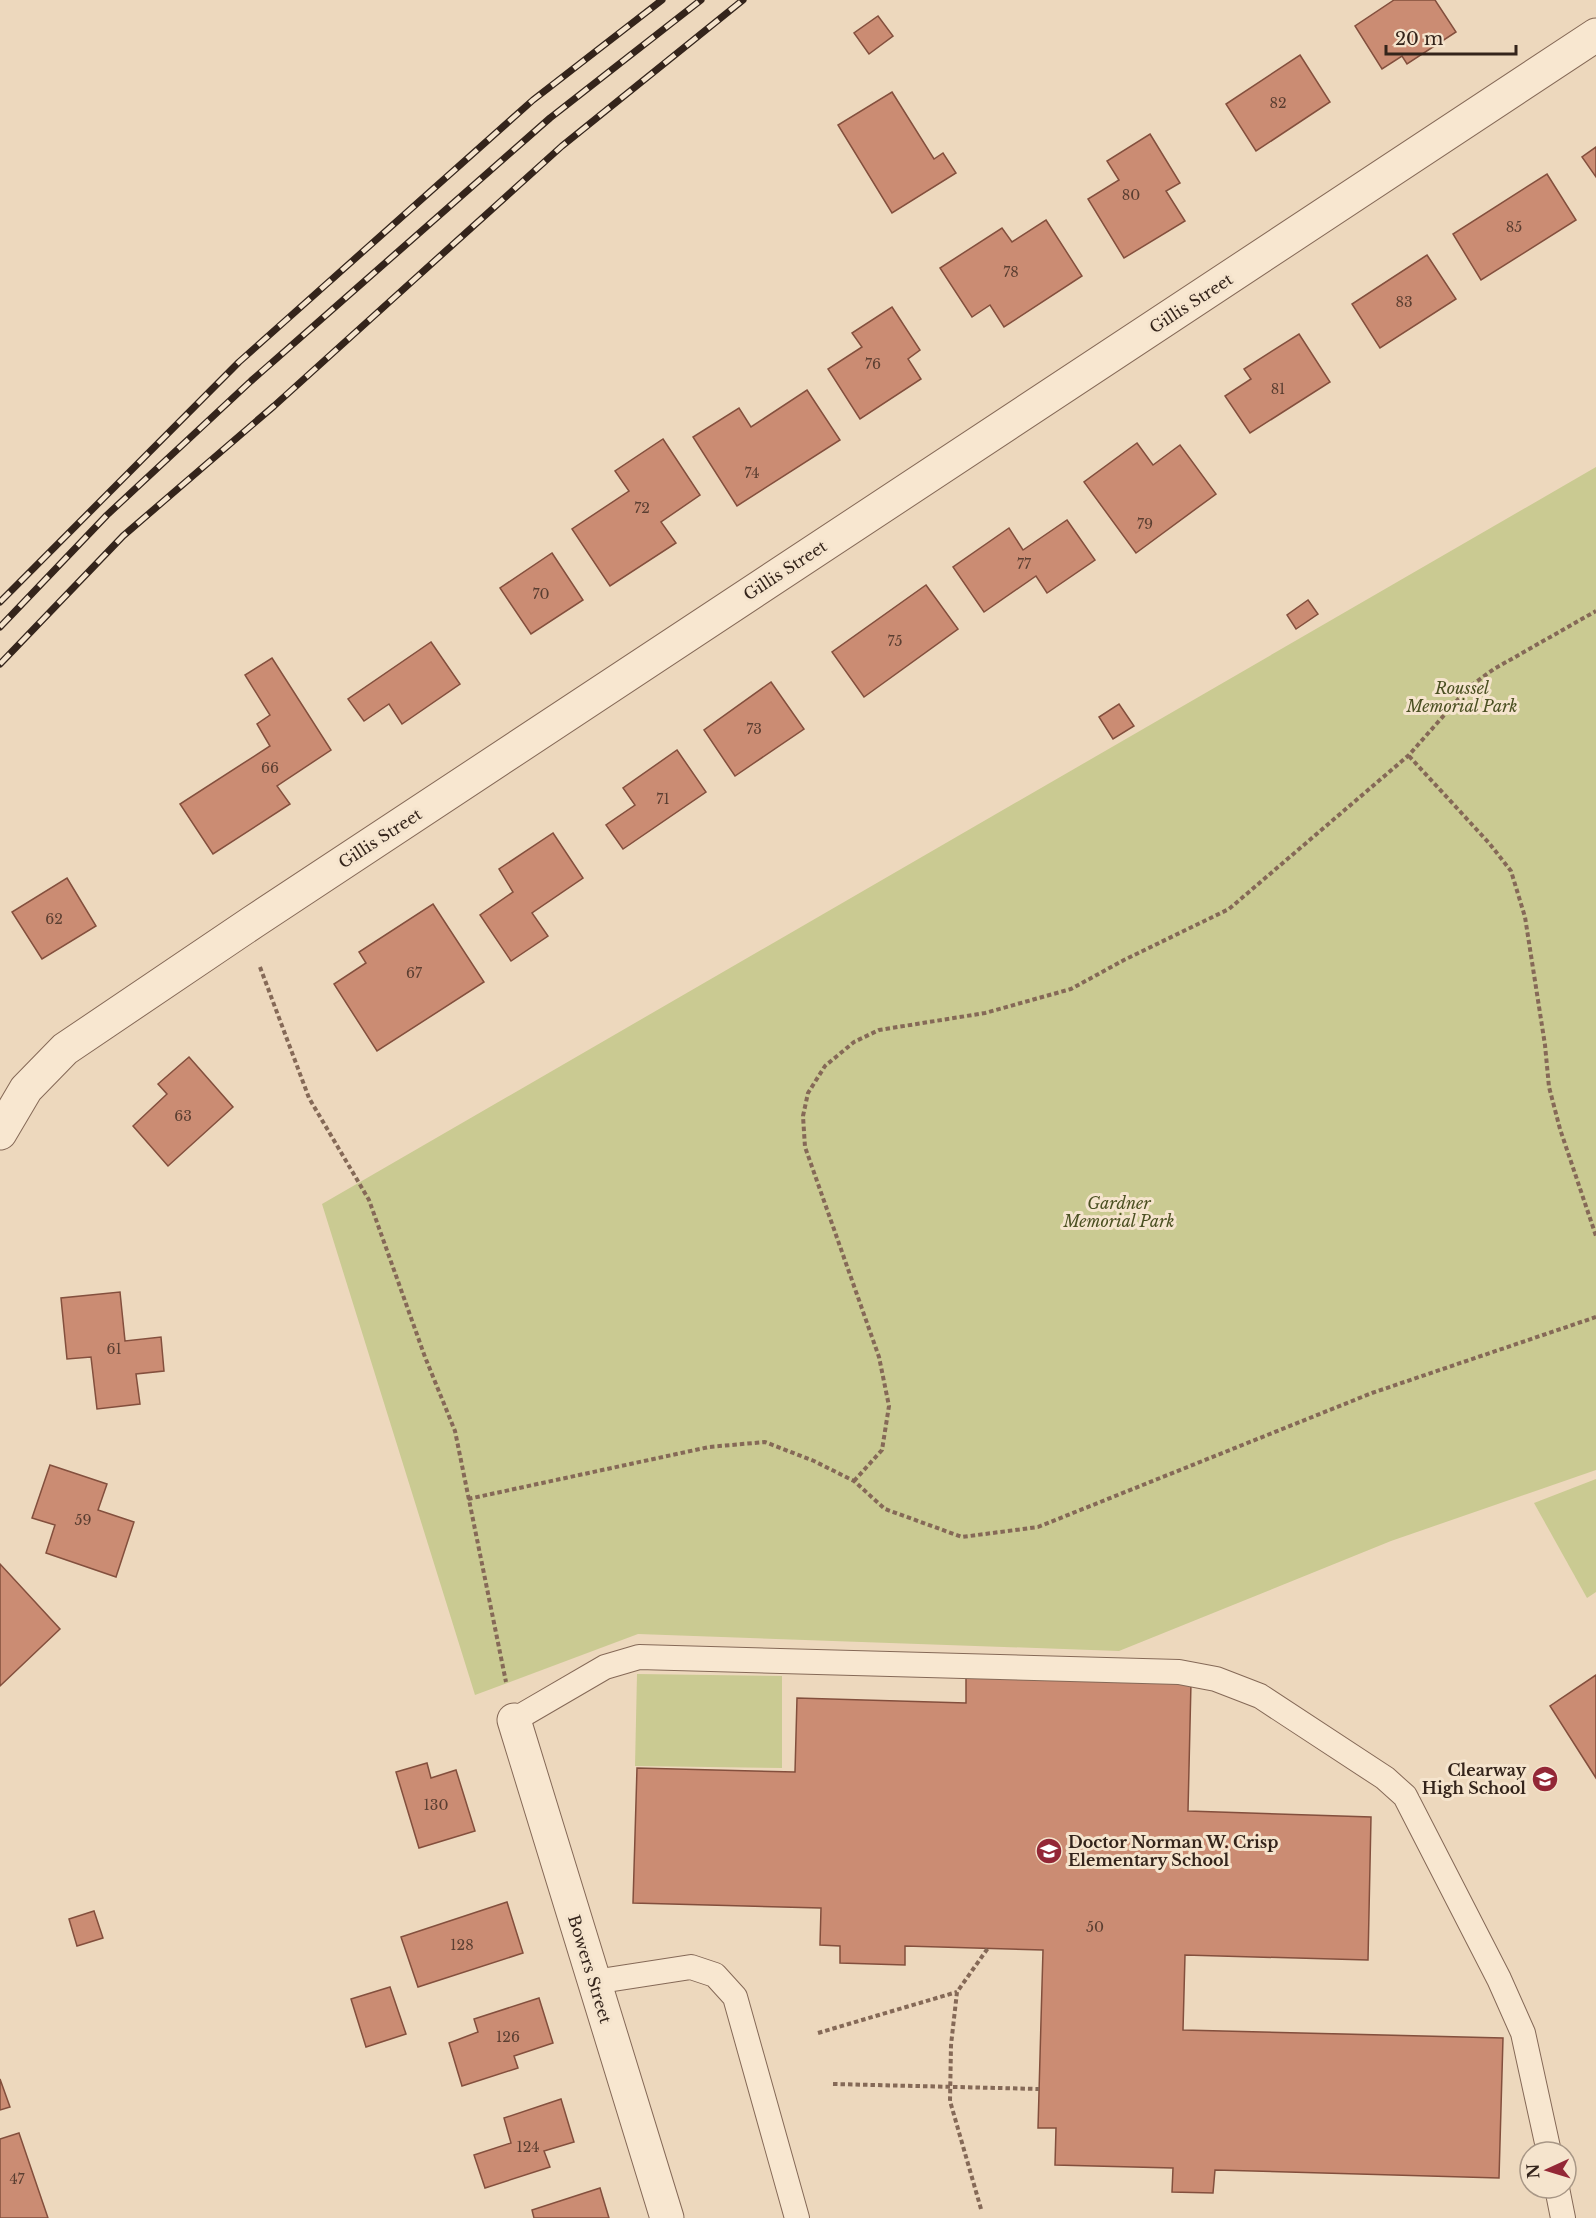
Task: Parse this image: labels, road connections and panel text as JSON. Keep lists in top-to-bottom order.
{
  "streets": {
    "street": ["Gillis Street", "Bowers Street"]
  },
  "parks": ["Roussel Memorial Park", "Gardner Memorial Park"],
  "places": {
    "school or university": ["Clearway High School", "Doctor Norman W. Crisp Elementary School"]
  },
  "house_numbers": [
    "82",
    "80",
    "85",
    "78",
    "83",
    "76",
    "81",
    "74",
    "72",
    "79",
    "77",
    "70",
    "75",
    "73",
    "66",
    "71",
    "62",
    "67",
    "63",
    "61",
    "59",
    "130",
    "50",
    "128",
    "126",
    "124",
    "47"
  ],
  "scale_bar": "20 m",
  "north": "left"
}
